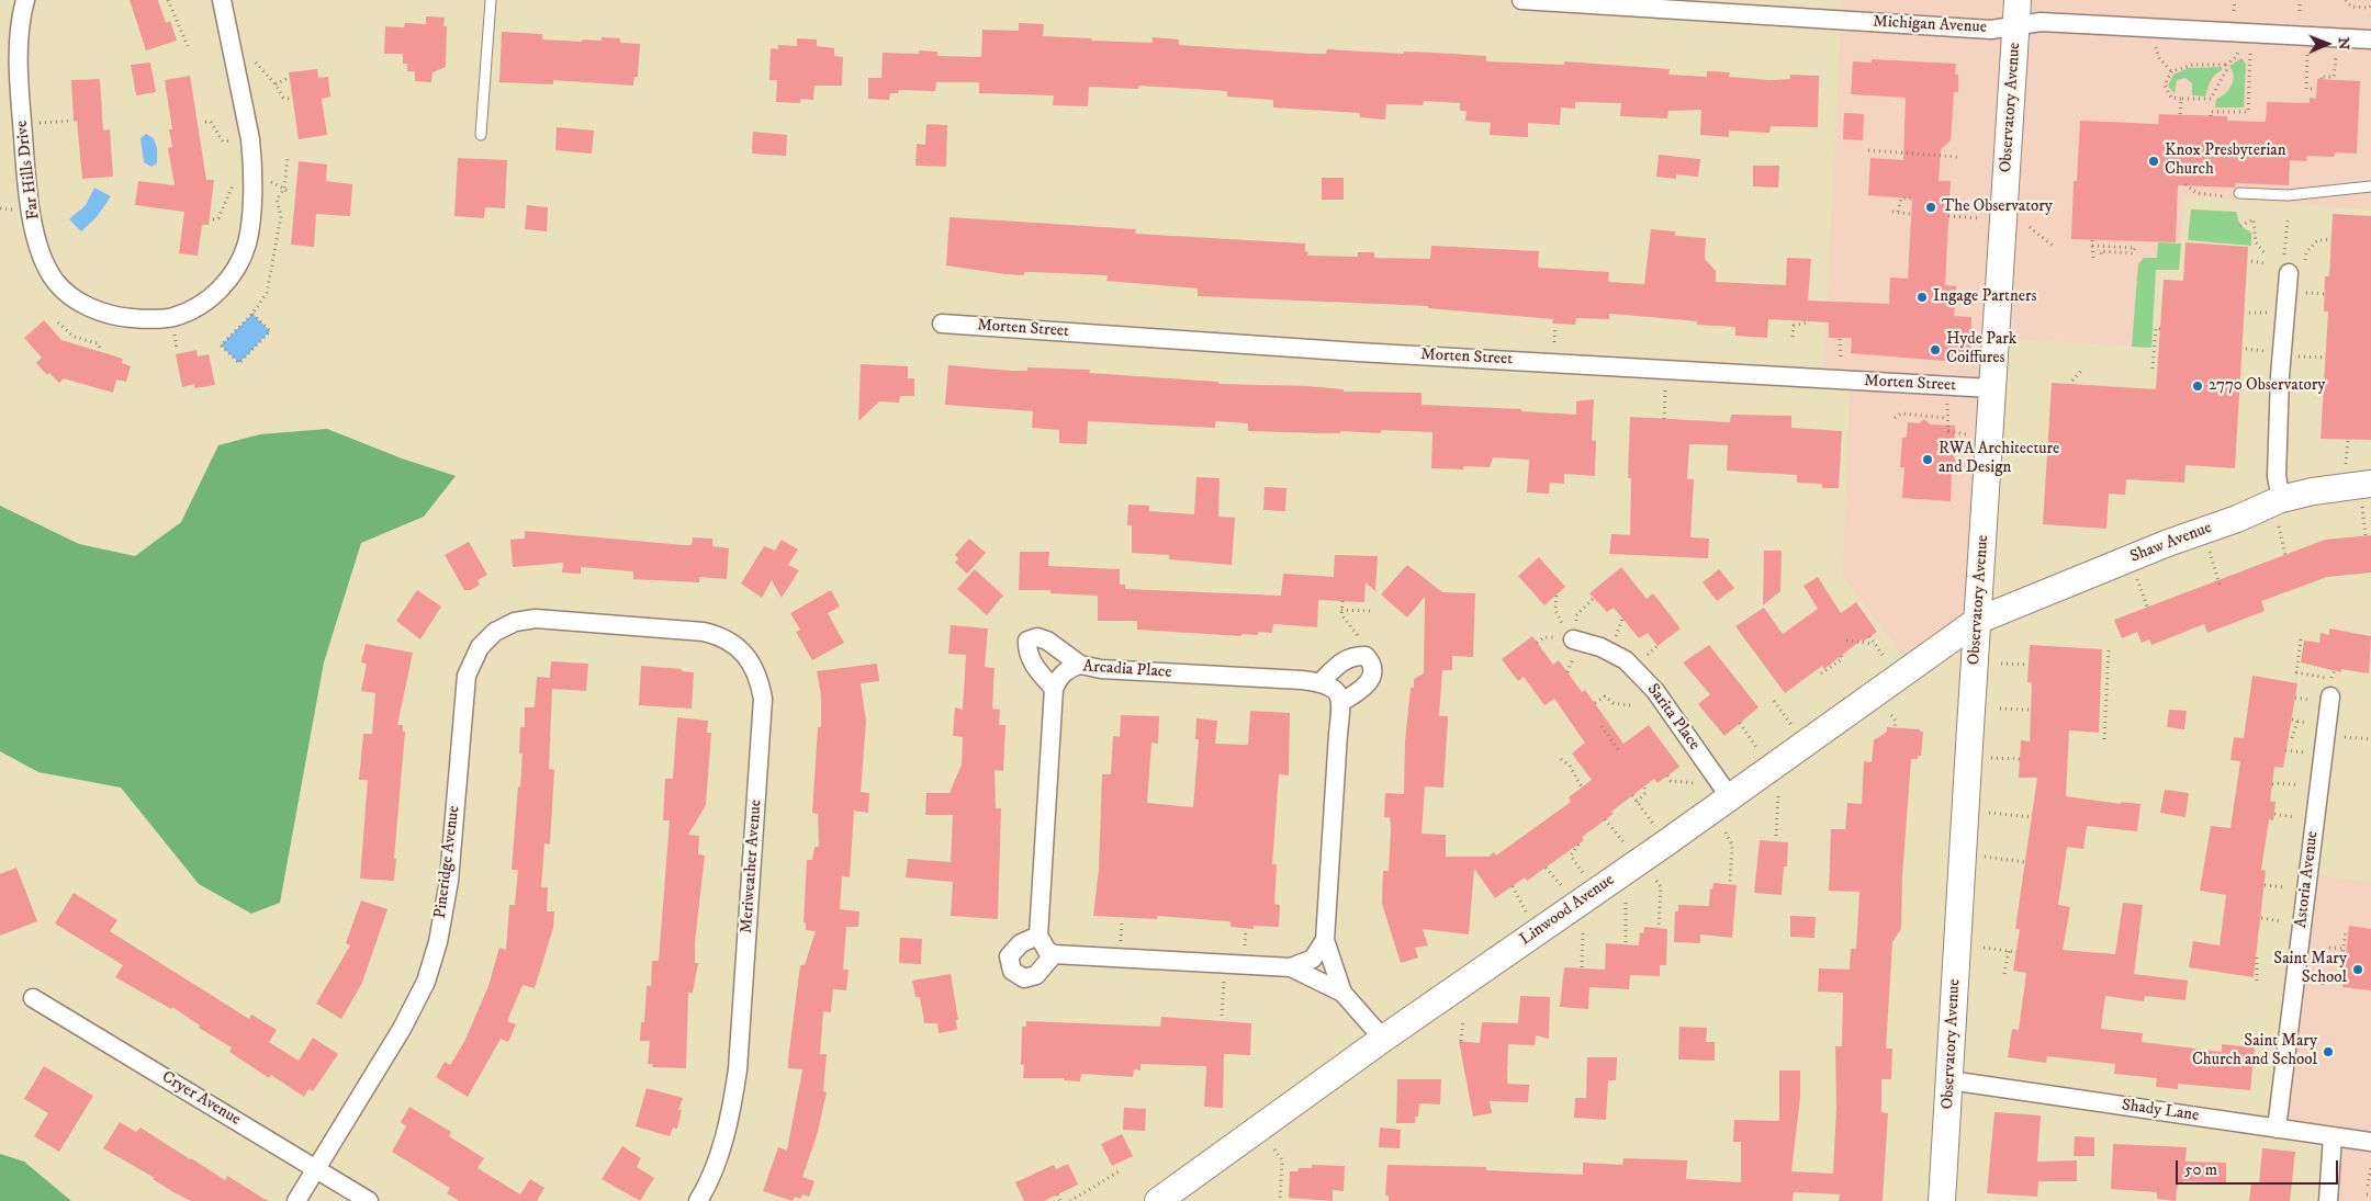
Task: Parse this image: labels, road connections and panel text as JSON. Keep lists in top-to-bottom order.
{
  "streets": {
    "main road": ["Observatory Avenue", "Shaw Avenue", "Linwood Avenue"],
    "street": [
      "Michigan Avenue",
      "Far Hills Drive",
      "Morten Street",
      "Arcadia Place",
      "Sarita Place",
      "Pineridge Avenue",
      "Meriweather Avenue",
      "Astoria Avenue",
      "Cryer Avenue",
      "Shady Lane"
    ]
  },
  "crossings": [
    ["Michigan Avenue", "Observatory Avenue"],
    ["Observatory Avenue", "Morten Street"],
    ["Observatory Avenue", "Shaw Avenue"],
    ["Observatory Avenue", "Linwood Avenue"],
    ["Observatory Avenue", "Shady Lane"],
    ["Shaw Avenue", "Linwood Avenue"],
    ["Sarita Place", "Linwood Avenue"],
    ["Pineridge Avenue", "Meriweather Avenue"],
    ["Pineridge Avenue", "Cryer Avenue"],
    ["Astoria Avenue", "Shady Lane"]
  ],
  "places": [
    "Knox Presbyterian Church",
    "The Observatory",
    "Ingage Partners",
    "Hyde Park Coiffures",
    "2770 Observatory",
    "RWA Architecture and Design",
    "Saint Mary School",
    "Saint Mary Church and School"
  ],
  "scale_bar": "50 m",
  "north": "right"
}
